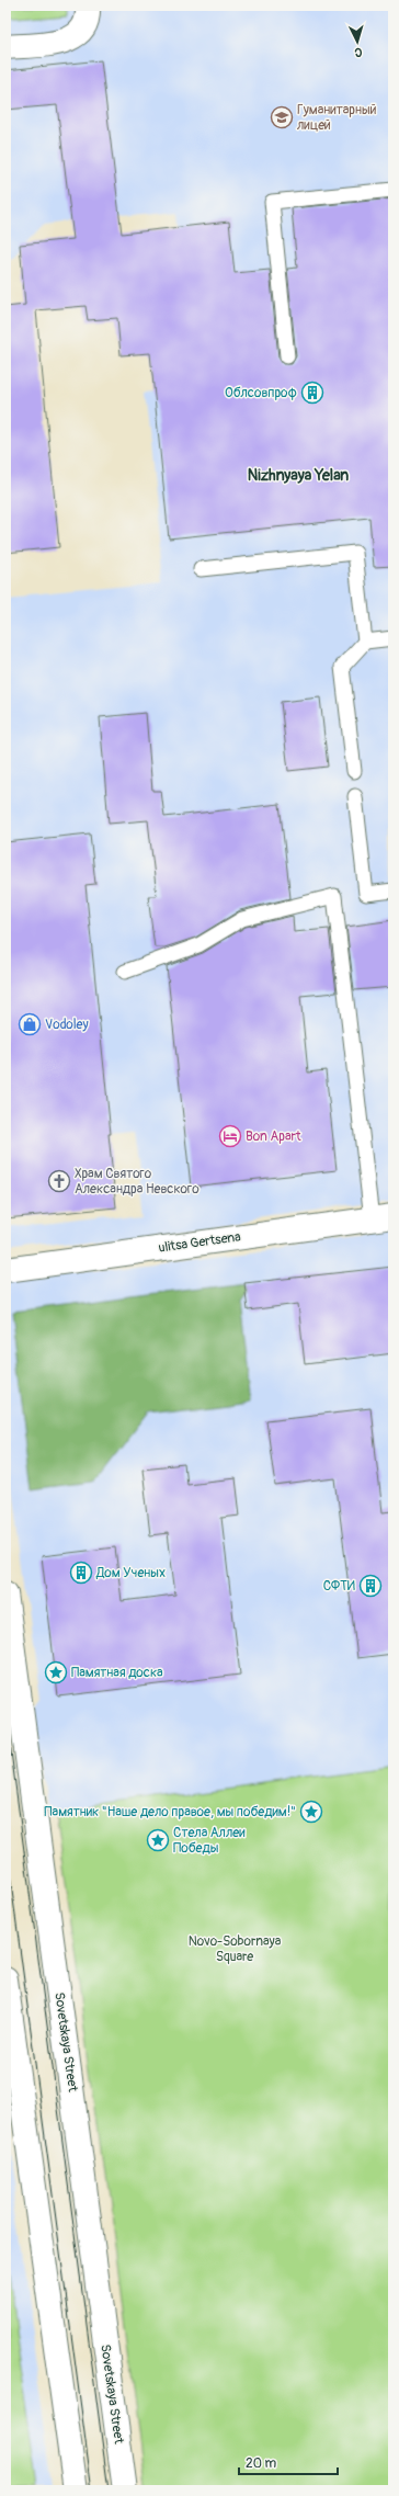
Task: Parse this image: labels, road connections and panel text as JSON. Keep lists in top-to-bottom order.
{
  "streets": {
    "street": ["ulitsa Gertsena", "Sovetskaya Street"]
  },
  "districts": ["Nizhnyaya Yelan"],
  "parks": ["Novo-Sobornaya Square"],
  "places": {
    "school or university": ["Гуманитарный лицей"],
    "building": ["Облсовпроф", "Дом Ученых", "СФТИ"],
    "shop": ["Vodoley"],
    "hotel": ["Bon Apart"],
    "church": ["Храм Святого Александра Невского"],
    "place": ["Памятная доска", "Памятник \"Наше дело правое, мы победим!\"", "Стела Аллеи Победы"]
  },
  "scale_bar": "20 m",
  "north": "bottom"
}
